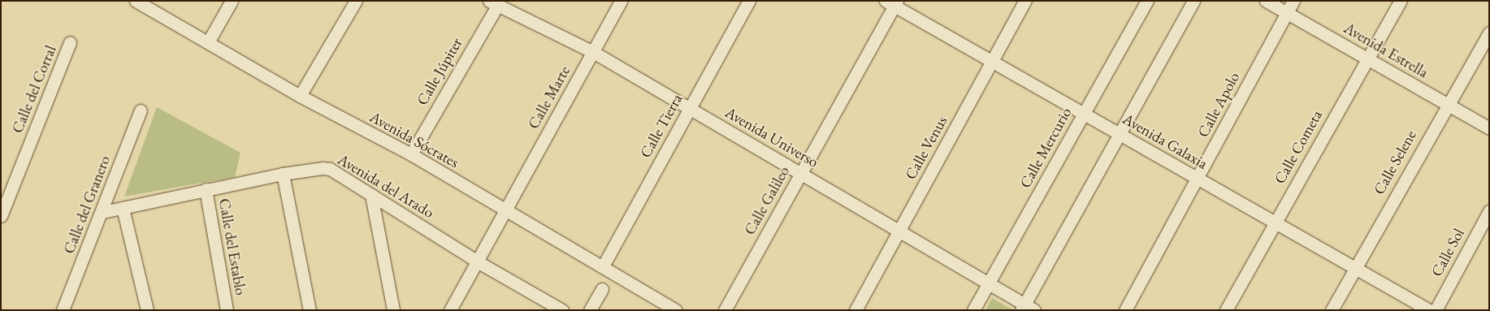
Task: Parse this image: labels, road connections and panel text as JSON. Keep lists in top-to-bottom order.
{
  "streets": {
    "street": [
      "Avenida Estrella",
      "Calle Júpiter",
      "Calle del Corral",
      "Calle Marte",
      "Calle Apolo",
      "Calle Tierra",
      "Avenida Universo",
      "Avenida Sócrates",
      "Avenida Galaxia",
      "Calle Cometa",
      "Calle Venus",
      "Calle Mercurio",
      "Calle Selene",
      "Avenida del Arado",
      "Calle Galileo",
      "Calle del Granero",
      "Calle del Establo",
      "Calle Sol"
    ]
  },
  "crossings": [
    ["Avenida Estrella", "Calle Apolo"],
    ["Avenida Estrella", "Calle Cometa"],
    ["Avenida Estrella", "Calle Selene"],
    ["Calle Júpiter", "Avenida Universo"],
    ["Calle Júpiter", "Avenida Sócrates"],
    ["Calle Marte", "Avenida Universo"],
    ["Calle Marte", "Avenida Sócrates"],
    ["Calle Marte", "Avenida del Arado"],
    ["Calle Apolo", "Avenida Galaxia"],
    ["Calle Tierra", "Avenida Universo"],
    ["Calle Tierra", "Avenida Sócrates"],
    ["Avenida Universo", "Calle Venus"],
    ["Avenida Universo", "Calle Mercurio"],
    ["Avenida Universo", "Calle Galileo"],
    ["Avenida Galaxia", "Calle Cometa"],
    ["Avenida Galaxia", "Calle Venus"],
    ["Avenida Galaxia", "Calle Mercurio"],
    ["Avenida Galaxia", "Calle Selene"],
    ["Avenida Galaxia", "Calle Galileo"],
    ["Avenida del Arado", "Calle del Granero"],
    ["Avenida del Arado", "Calle del Establo"]
  ]
}
